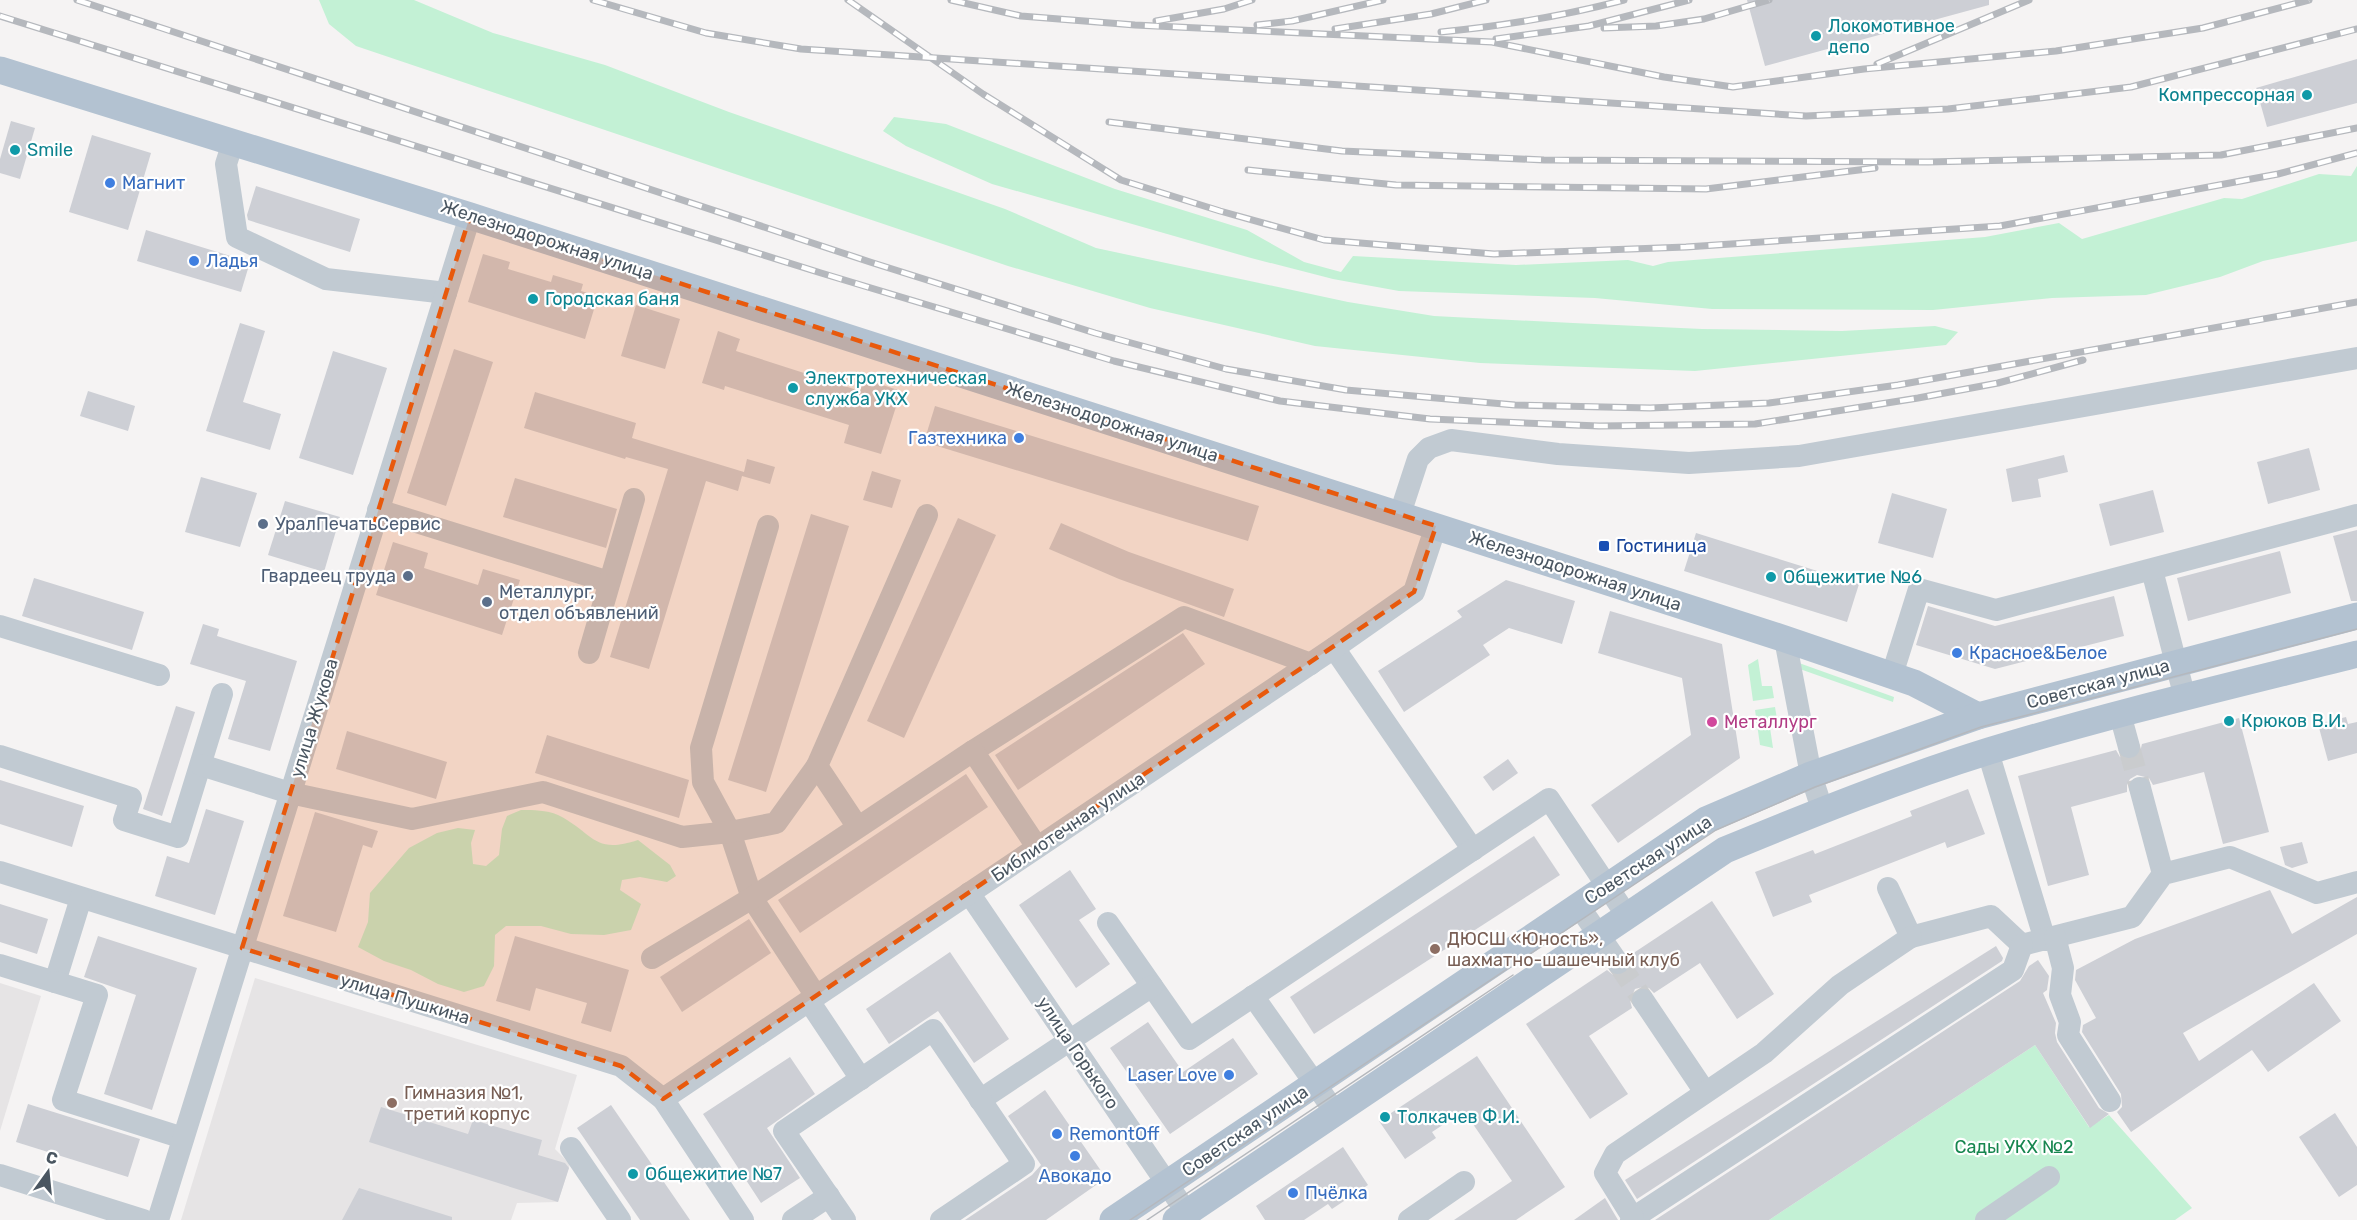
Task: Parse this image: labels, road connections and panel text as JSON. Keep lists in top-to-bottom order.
{
  "streets": {
    "main road": ["Железнодорожная улица", "Советская улица"],
    "street": [
      "улица Жукова",
      "Библиотечная улица",
      "улица Пушкина",
      "улица Горького"
    ]
  },
  "crossings": [
    ["Железнодорожная улица", "Советская улица"],
    ["Железнодорожная улица", "улица Жукова"],
    ["Железнодорожная улица", "Библиотечная улица"],
    ["Советская улица", "улица Горького"],
    ["улица Жукова", "улица Пушкина"],
    ["Библиотечная улица", "улица Пушкина"],
    ["Библиотечная улица", "улица Горького"]
  ],
  "parks": ["Сады УКХ №2"],
  "places": {
    "other": [
      "Локомотивное депо",
      "Компрессорная",
      "Smile",
      "Магнит",
      "Ладья",
      "Городская баня",
      "Электротехническая служба УКХ",
      "Газтехника",
      "УралПечатьСервис",
      "Гвардеец труда",
      "Общежитие №6",
      "Металлург, отдел объявлений",
      "Красное&Белое",
      "Крюков В.И.",
      "Металлург",
      "ДЮСШ «Юность», шахматно-шашечный клуб",
      "Laser Love",
      "Гимназия №1, третий корпус",
      "Толкачев Ф.И.",
      "RemontOff",
      "Авокадо",
      "Общежитие №7",
      "Пчёлка"
    ],
    "transit": ["Гостиница"]
  },
  "north": "top"
}
